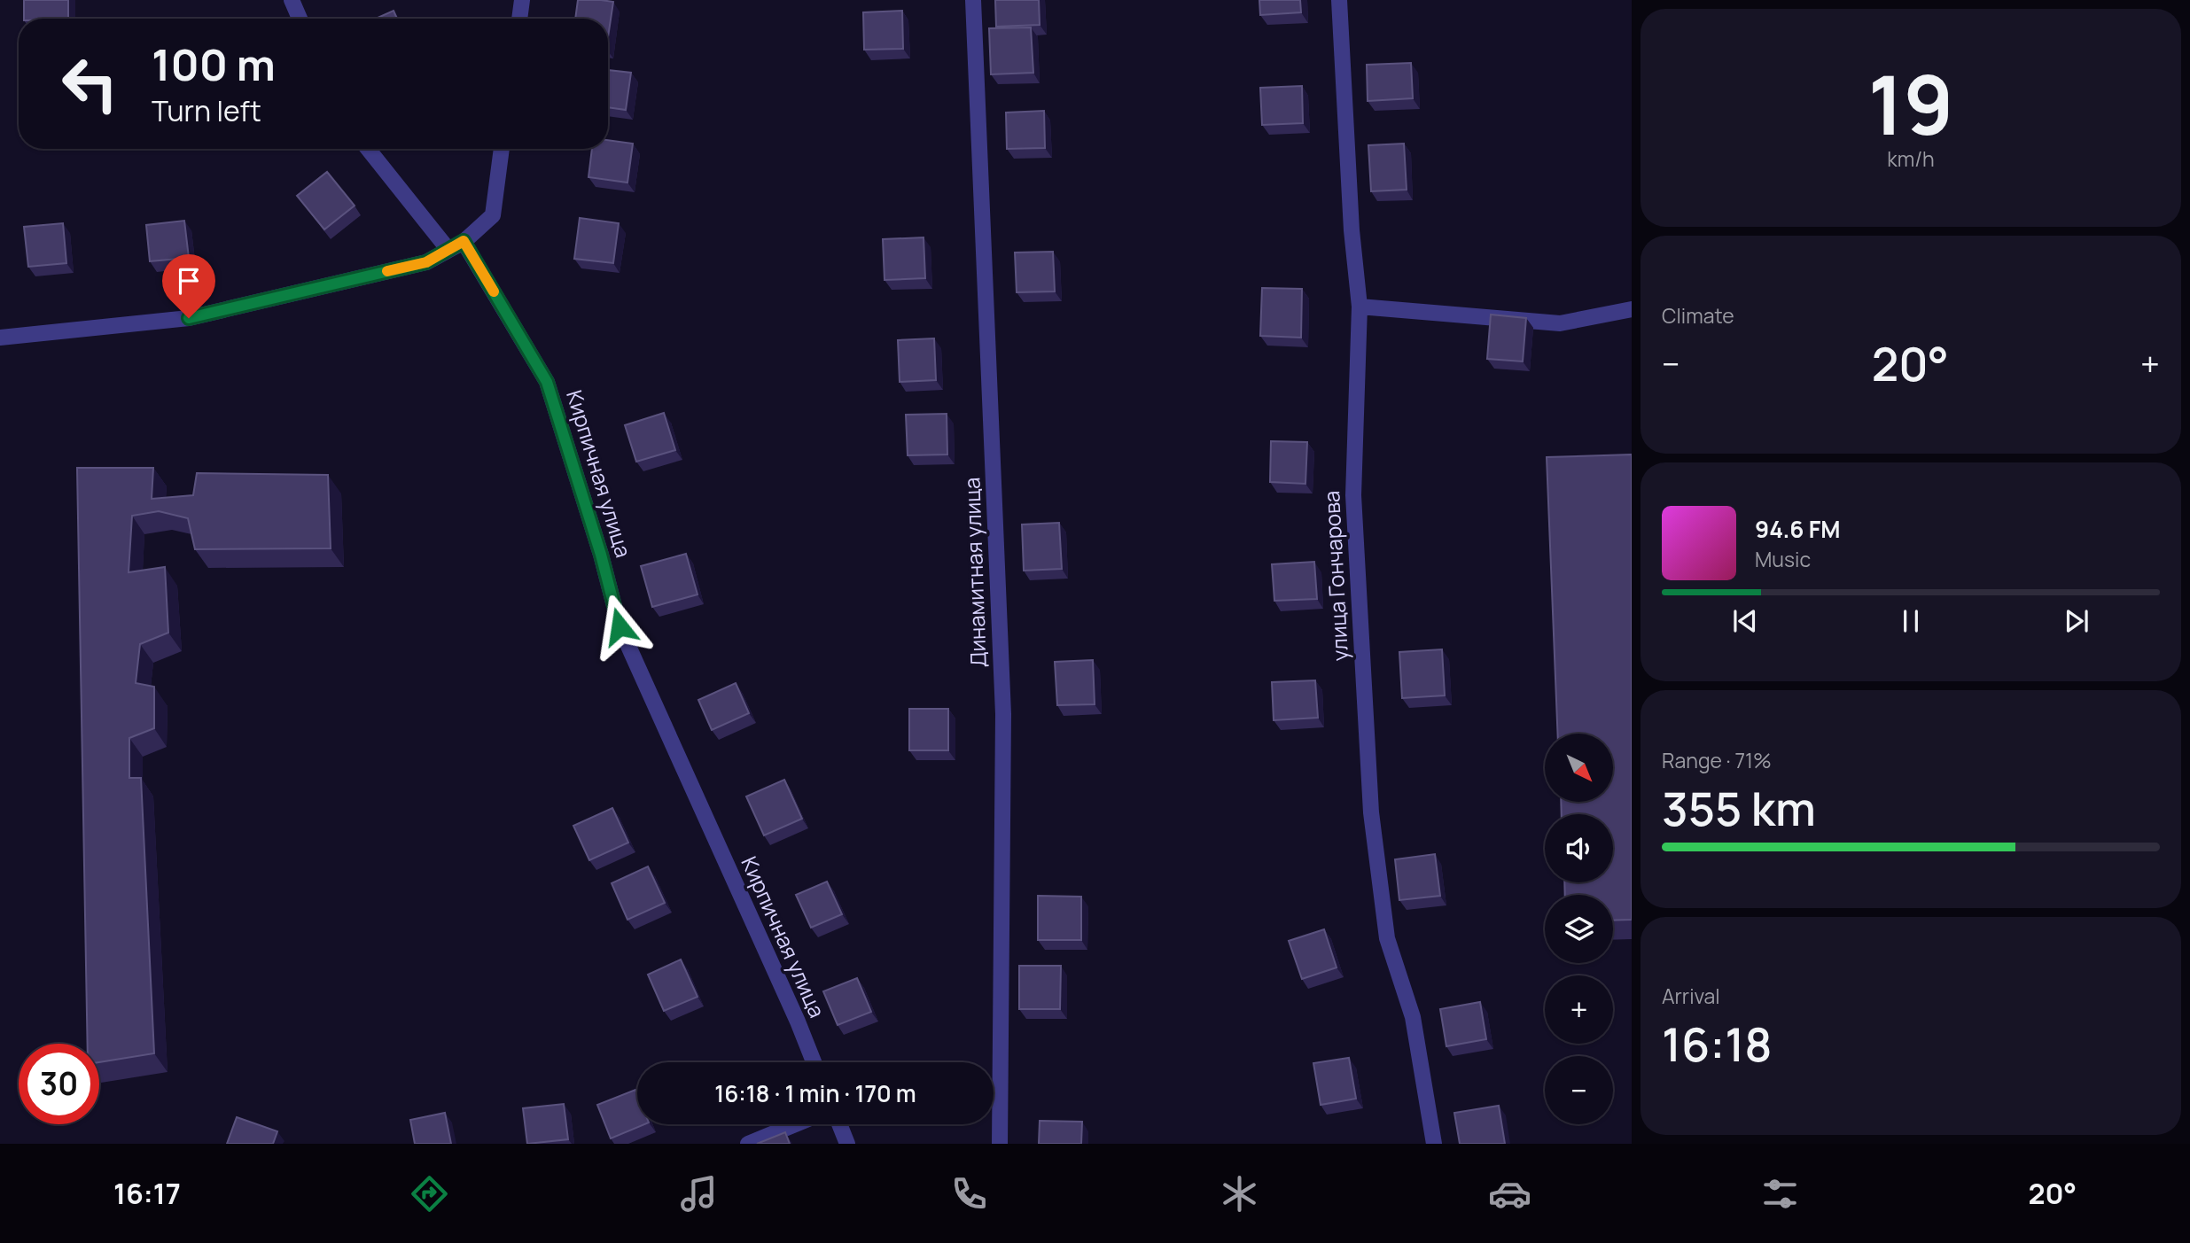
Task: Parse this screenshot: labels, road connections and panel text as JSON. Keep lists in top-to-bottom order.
{
  "streets": {
    "street": ["Кирпичная улица", "Динамитная улица", "улица Гончарова"]
  },
  "north": "bottom right",
  "page": {
    "tile": [
      ["19", "km/h"],
      "Climate",
      ["Range · 71%", "355 km"],
      ["Arrival", "16:18"]
    ],
    "turn": ["100 m", "Turn left"],
    "heat": ["−", "20°", "+"],
    "song": ["94.6 FM", "Music"],
    "map_buttons": ["+", "−"],
    "limit": "30",
    "trip": "16:18 · 1 min · 170 m",
    "tabs": ["16:17", "20°"]
  }
}
